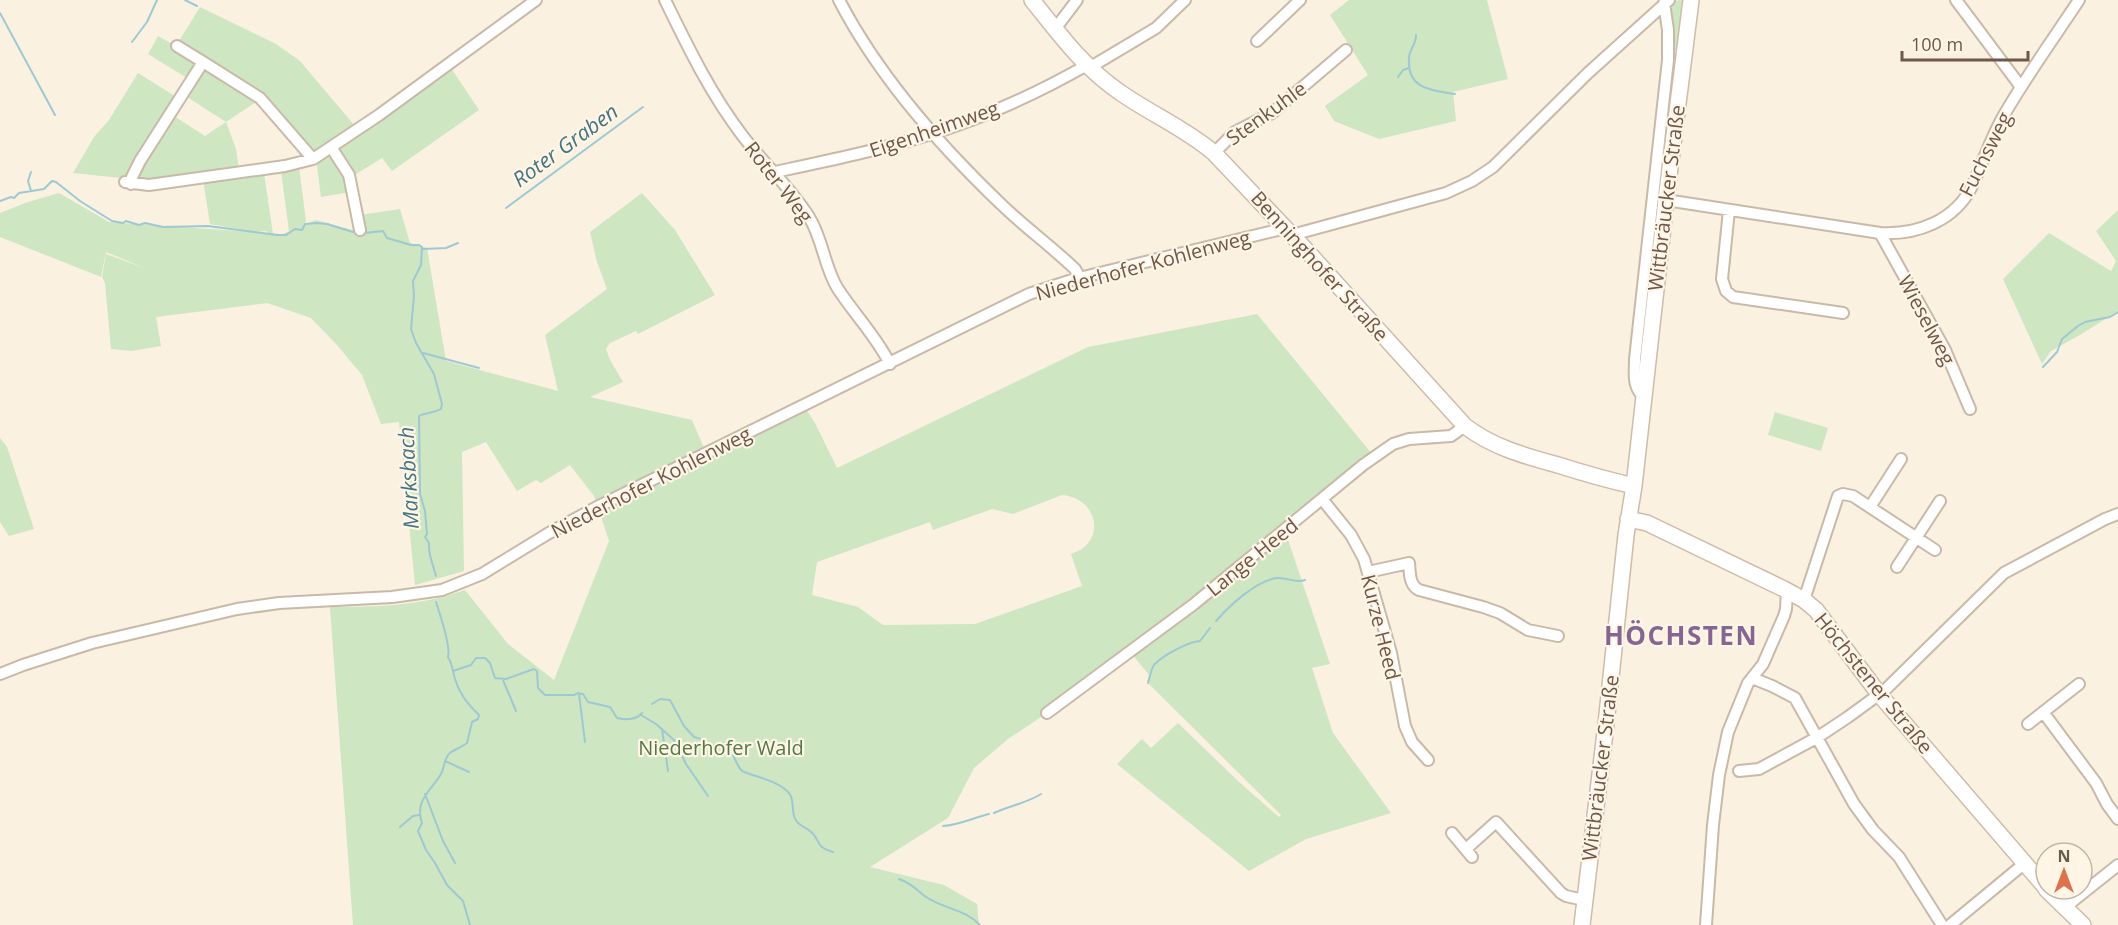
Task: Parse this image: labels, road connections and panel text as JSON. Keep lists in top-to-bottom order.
{
  "streets": {
    "main road": ["Wittbräucker Straße", "Benninghofer Straße", "Höchstener Straße"],
    "street": [
      "Stenkuhle",
      "Eigenheimweg",
      "Fuchsweg",
      "Roter Weg",
      "Niederhofer Kohlenweg",
      "Wieselweg",
      "Lange Heed",
      "Kurze Heed"
    ]
  },
  "crossings": [
    ["Stenkuhle", "Benninghofer Straße"],
    ["Eigenheimweg", "Roter Weg"],
    ["Eigenheimweg", "Benninghofer Straße"],
    ["Fuchsweg", "Wittbräucker Straße"],
    ["Fuchsweg", "Wieselweg"],
    ["Roter Weg", "Niederhofer Kohlenweg"],
    ["Wittbräucker Straße", "Niederhofer Kohlenweg"],
    ["Wittbräucker Straße", "Benninghofer Straße"],
    ["Wittbräucker Straße", "Höchstener Straße"],
    ["Niederhofer Kohlenweg", "Benninghofer Straße"],
    ["Benninghofer Straße", "Lange Heed"],
    ["Lange Heed", "Kurze Heed"]
  ],
  "districts": ["HÖCHSTEN"],
  "water": ["Roter Graben", "Marksbach"],
  "parks": ["Niederhofer Wald"],
  "scale_bar": "100 m",
  "north": "top"
}
